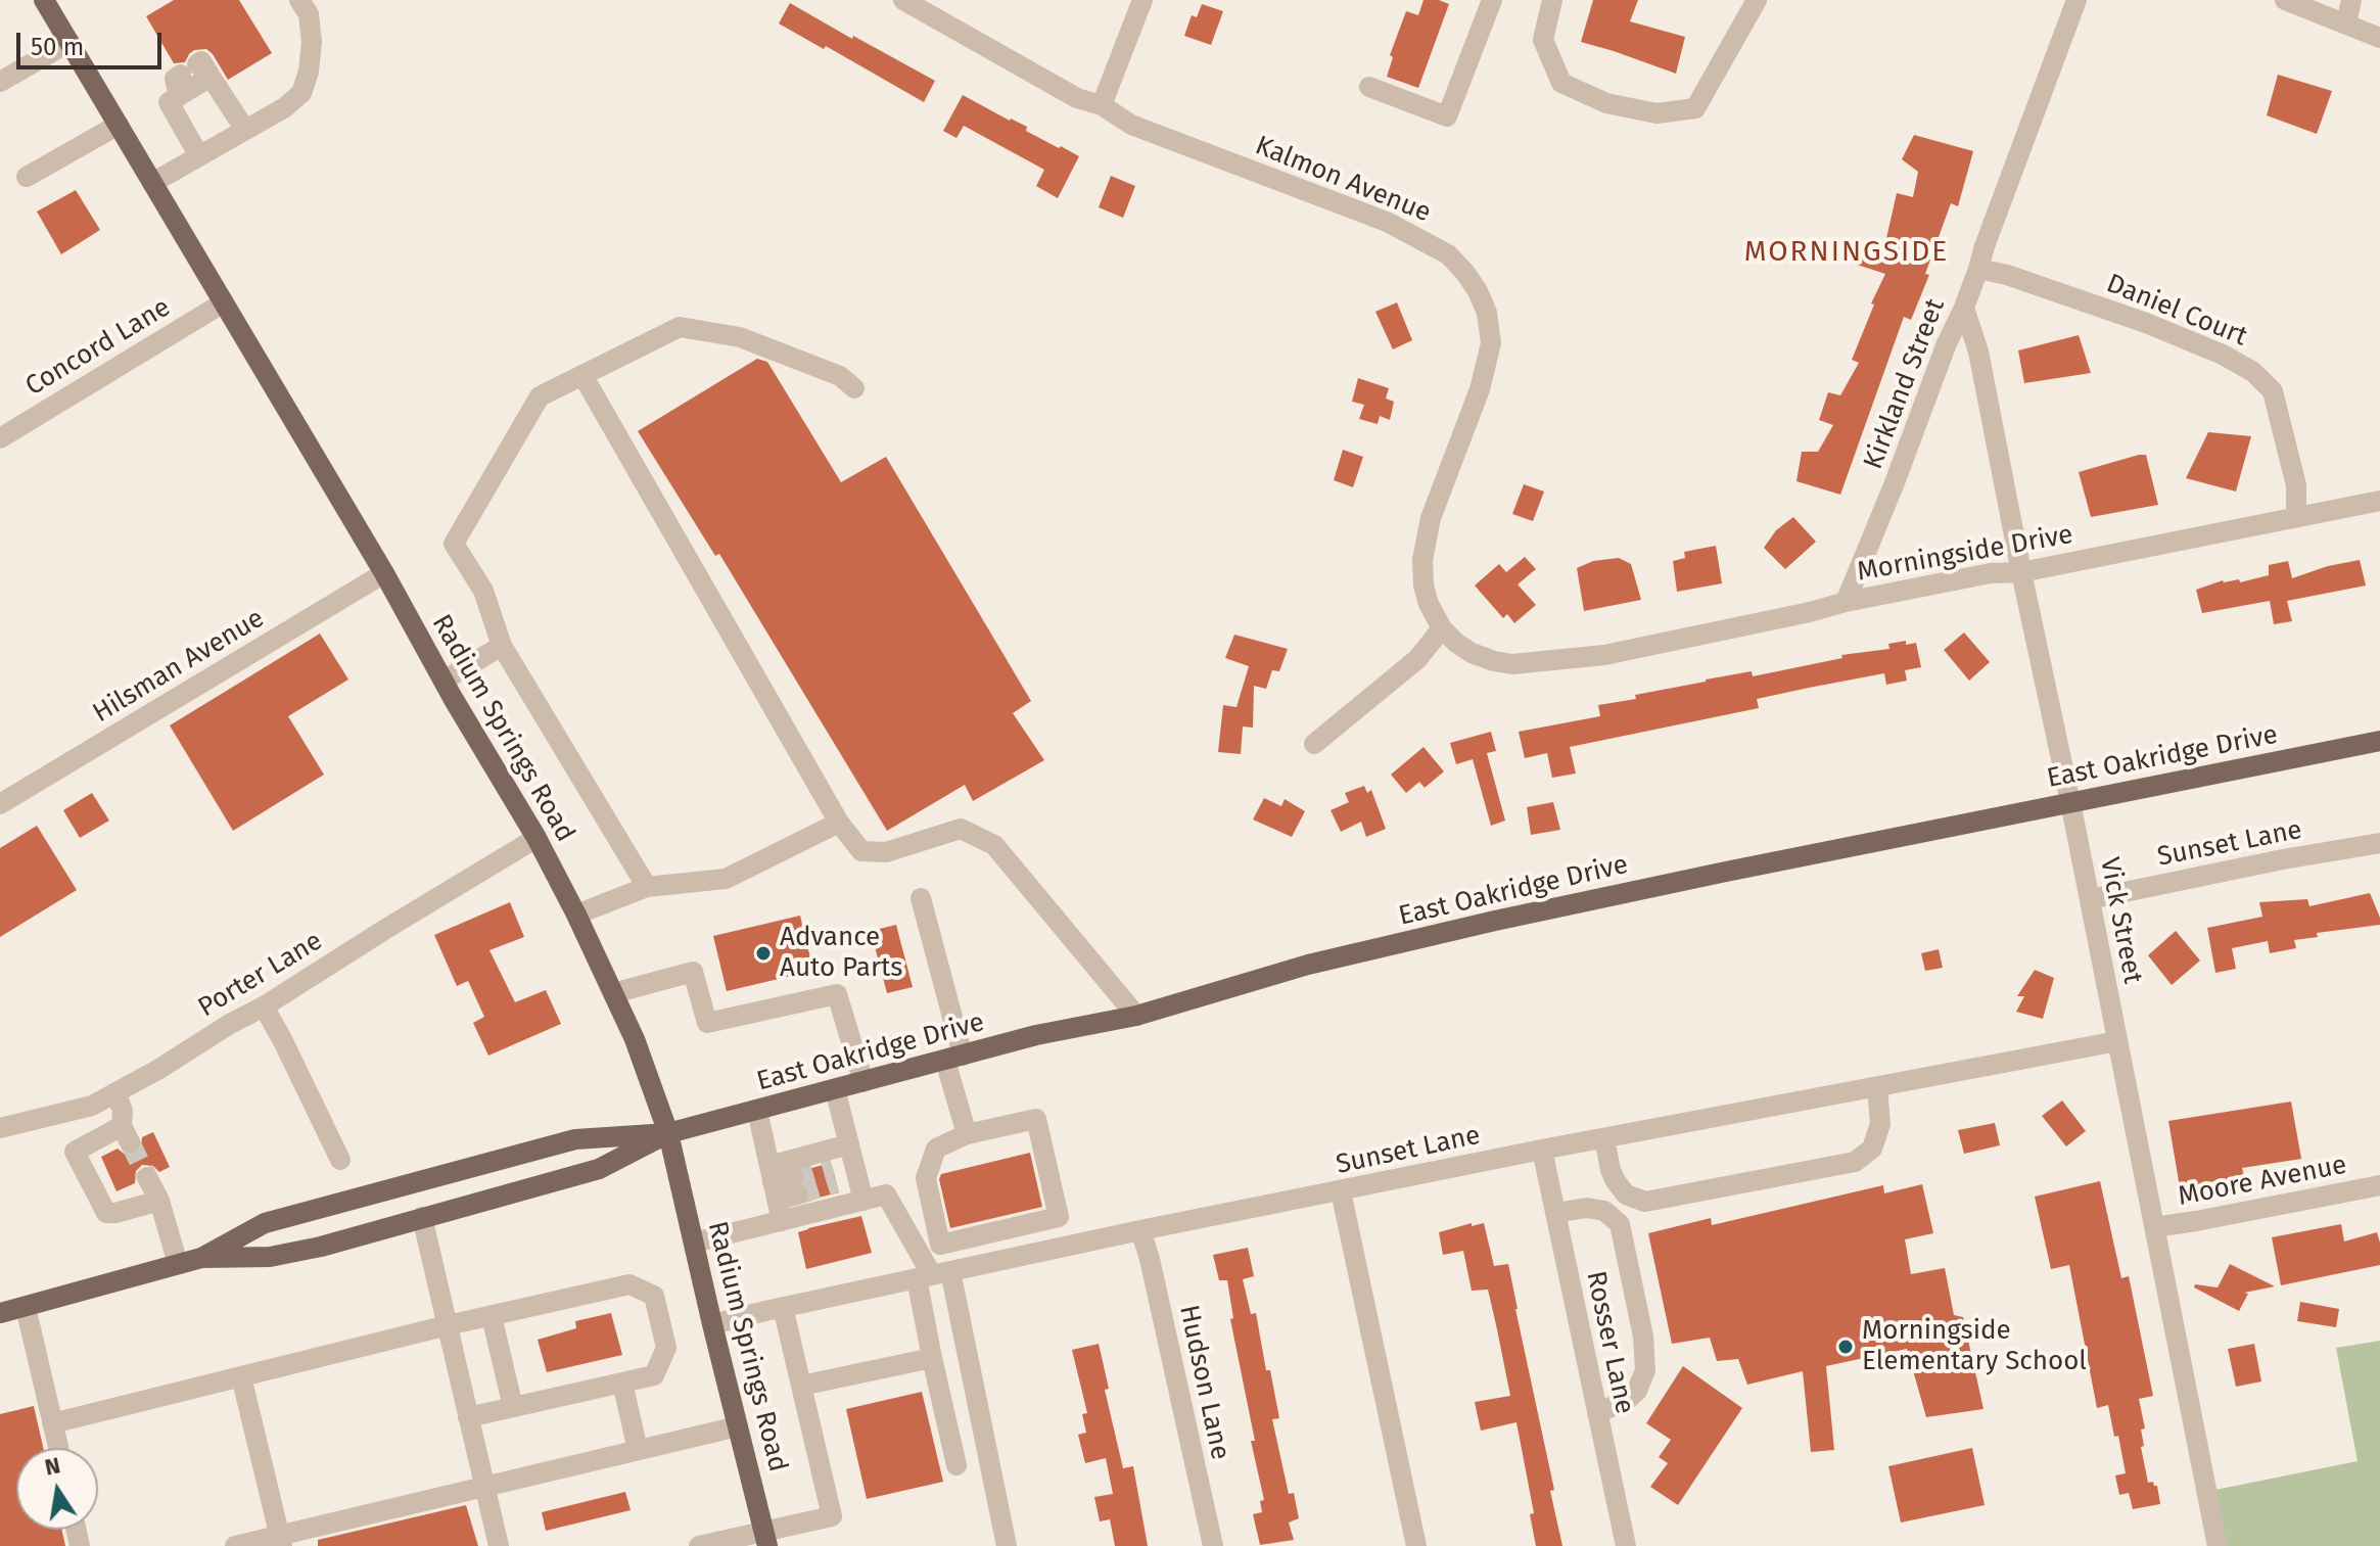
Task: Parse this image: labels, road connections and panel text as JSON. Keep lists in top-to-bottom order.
{
  "streets": {
    "main road": ["Radium Springs Road", "East Oakridge Drive"],
    "street": [
      "Kalmon Avenue",
      "Daniel Court",
      "Concord Lane",
      "Kirkland Street",
      "Morningside Drive",
      "Hilsman Avenue",
      "Sunset Lane",
      "Vick Street",
      "Porter Lane",
      "Moore Avenue",
      "Rosser Lane",
      "Hudson Lane"
    ]
  },
  "crossings": [
    ["Kalmon Avenue", "Morningside Drive"],
    ["Daniel Court", "Kirkland Street"],
    ["Daniel Court", "Morningside Drive"],
    ["Concord Lane", "Radium Springs Road"],
    ["Kirkland Street", "Morningside Drive"],
    ["Kirkland Street", "Vick Street"],
    ["Morningside Drive", "Vick Street"],
    ["Hilsman Avenue", "Radium Springs Road"],
    ["Radium Springs Road", "East Oakridge Drive"],
    ["Radium Springs Road", "Sunset Lane"],
    ["Radium Springs Road", "Porter Lane"],
    ["East Oakridge Drive", "Vick Street"],
    ["Sunset Lane", "Vick Street"],
    ["Sunset Lane", "Rosser Lane"],
    ["Sunset Lane", "Hudson Lane"],
    ["Vick Street", "Moore Avenue"]
  ],
  "districts": ["MORNINGSIDE"],
  "places": ["Advance Auto Parts", "Morningside Elementary School"],
  "scale_bar": "50 m",
  "north": "top"
}
